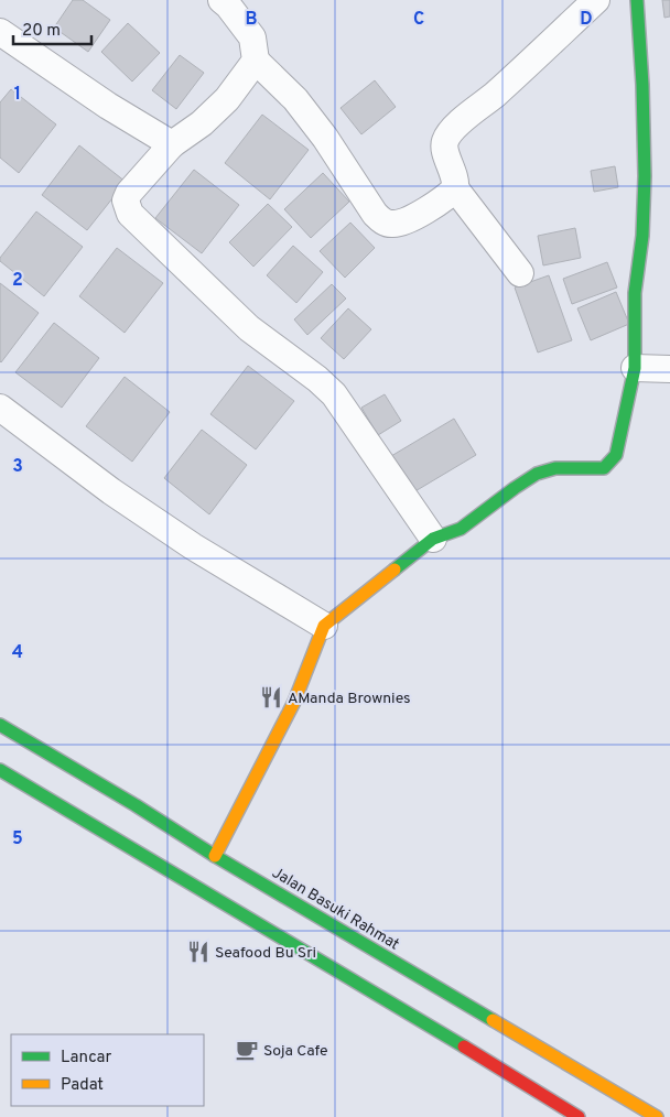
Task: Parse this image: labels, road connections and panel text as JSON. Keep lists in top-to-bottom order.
{
  "streets": {
    "main road": ["Jalan Basuki Rahmat"]
  },
  "places": {
    "restaurant": ["AManda Brownies", "Seafood Bu Sri"],
    "cafe": ["Soja Cafe"]
  },
  "legend": ["Lancar", "Padat"],
  "scale_bar": "20 m",
  "grid": {
    "columns": ["B", "C", "D"],
    "rows": [
      "1",
      "2",
      "3",
      "4",
      "5"
    ]
  }
}
